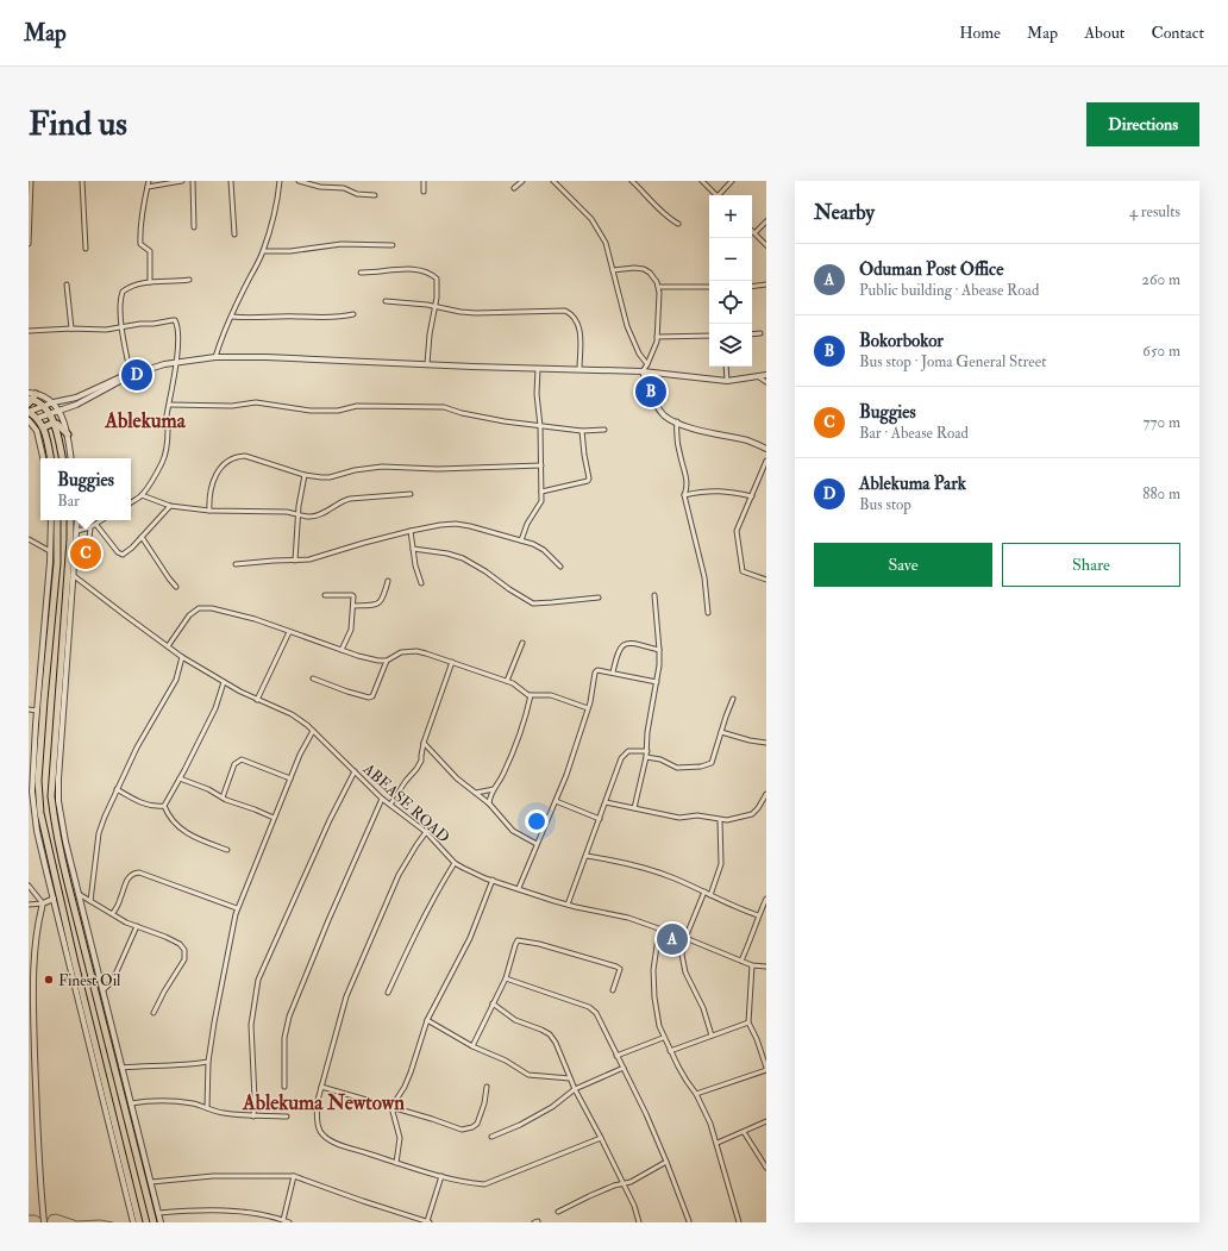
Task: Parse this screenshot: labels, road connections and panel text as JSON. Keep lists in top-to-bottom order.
{
  "streets": {
    "street": ["ABEASE ROAD"]
  },
  "districts": ["Ablekuma", "Ablekuma Newtown"],
  "places": ["Finest Oil"],
  "page": {
    "header": "Map",
    "nav": [
      "Home",
      "Map",
      "About",
      "Contact"
    ],
    "buttons": [
      "Directions",
      ["Save", "Share"]
    ],
    "title": "Find us",
    "heading": ["Nearby", "4 results"],
    "map_buttons": ["+", "−"],
    "list": [
      {
        "mark": "A",
        "name": "Oduman Post Office",
        "note": "Public building · Abease Road",
        "value": "260 m"
      },
      {
        "mark": "B",
        "name": "Bokorbokor",
        "note": "Bus stop · Joma General Street",
        "value": "650 m"
      },
      {
        "mark": "C",
        "name": "Buggies",
        "note": "Bar · Abease Road",
        "value": "770 m"
      },
      {
        "mark": "D",
        "name": "Ablekuma Park",
        "note": "Bus stop",
        "value": "880 m"
      }
    ],
    "pins": [
      "D",
      "B",
      "C",
      "A"
    ],
    "popup": ["Buggies", "Bar"]
  }
}
